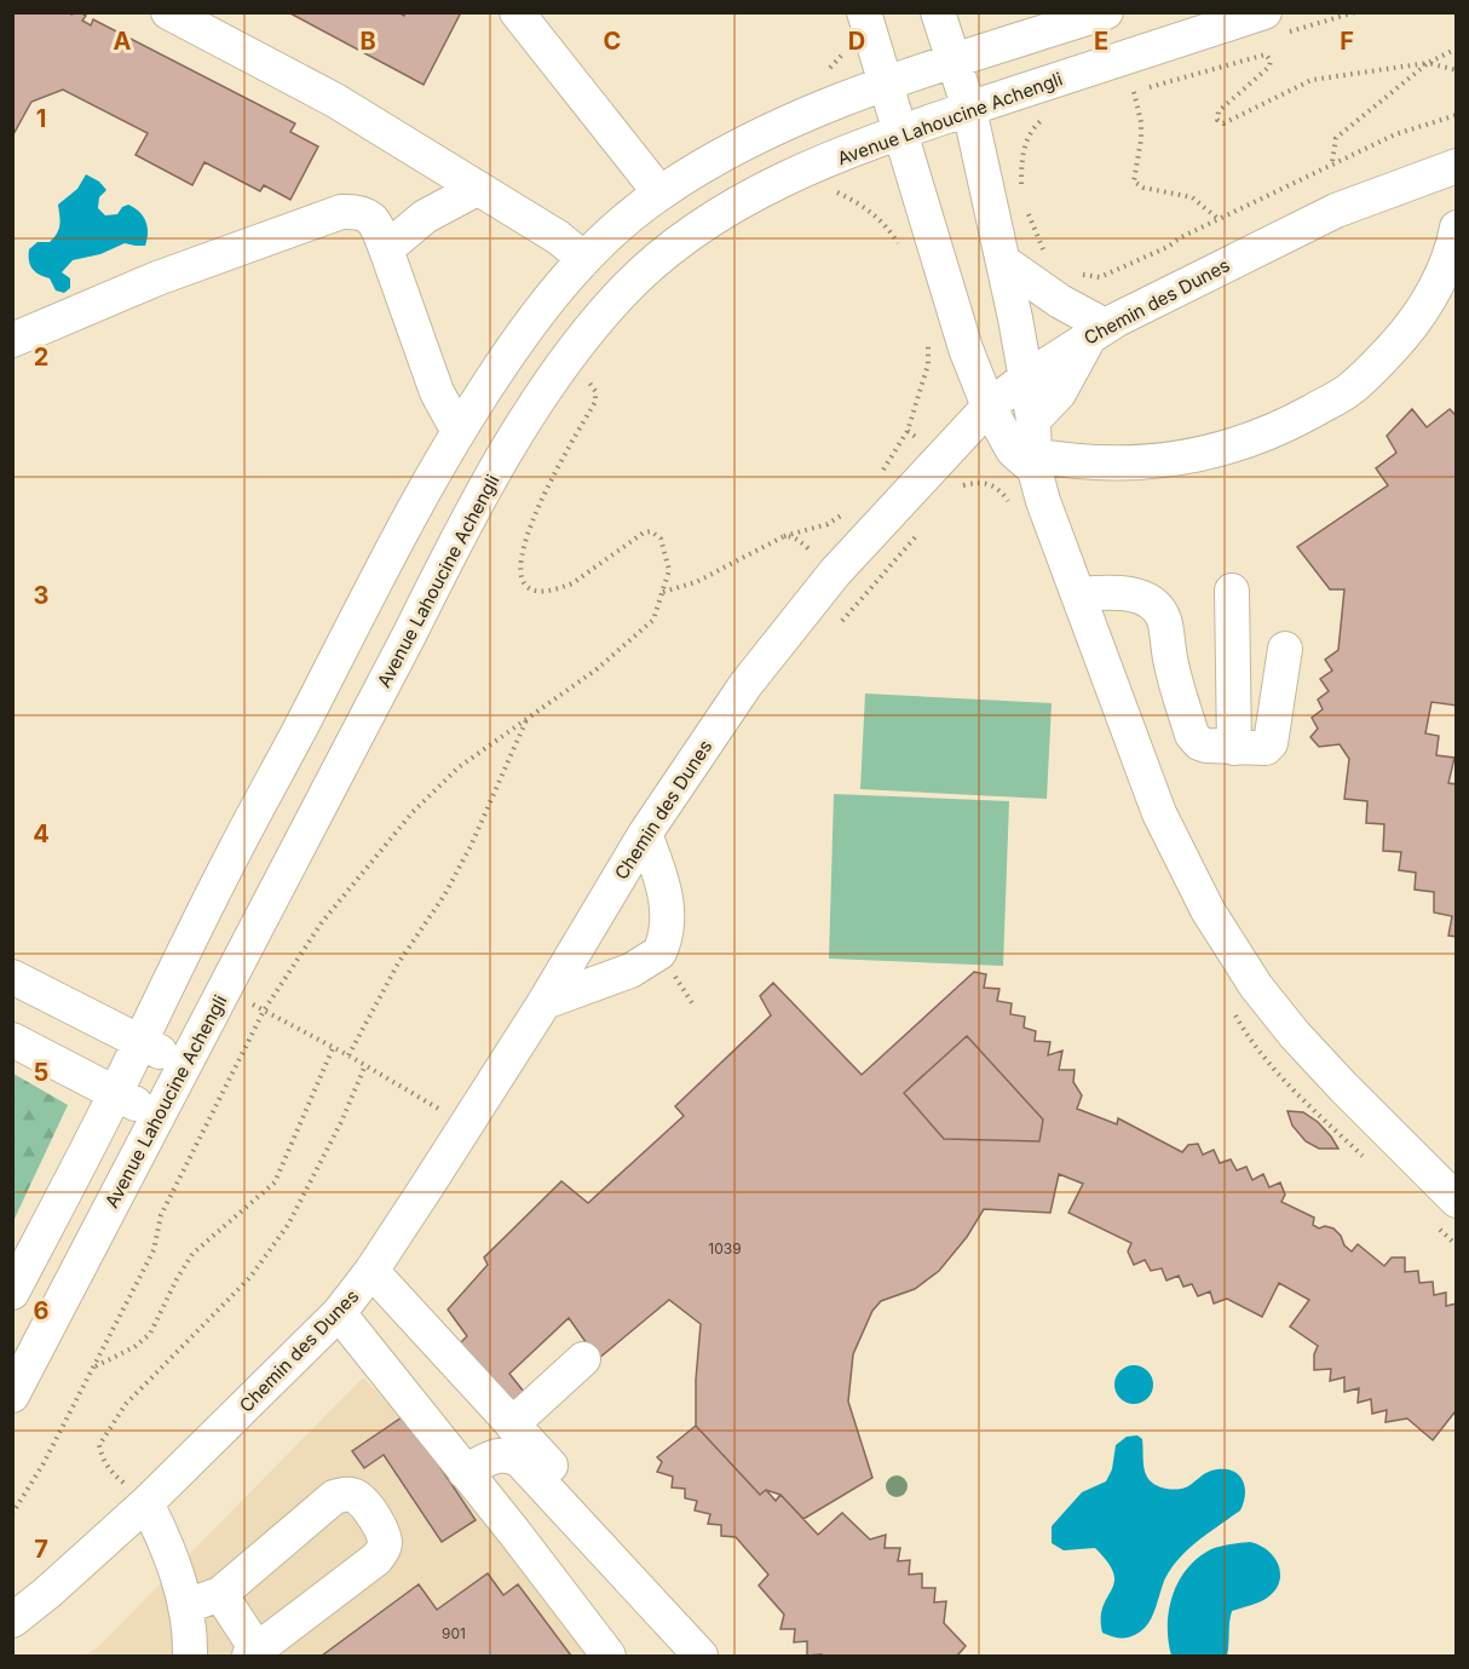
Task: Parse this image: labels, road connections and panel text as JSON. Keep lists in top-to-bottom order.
{
  "streets": {
    "street": ["Avenue Lahoucine Achengli", "Chemin des Dunes"]
  },
  "house_numbers": ["1039", "901"],
  "grid": {
    "columns": [
      "A",
      "B",
      "C",
      "D",
      "E",
      "F"
    ],
    "rows": [
      "1",
      "2",
      "3",
      "4",
      "5",
      "6",
      "7"
    ]
  }
}
